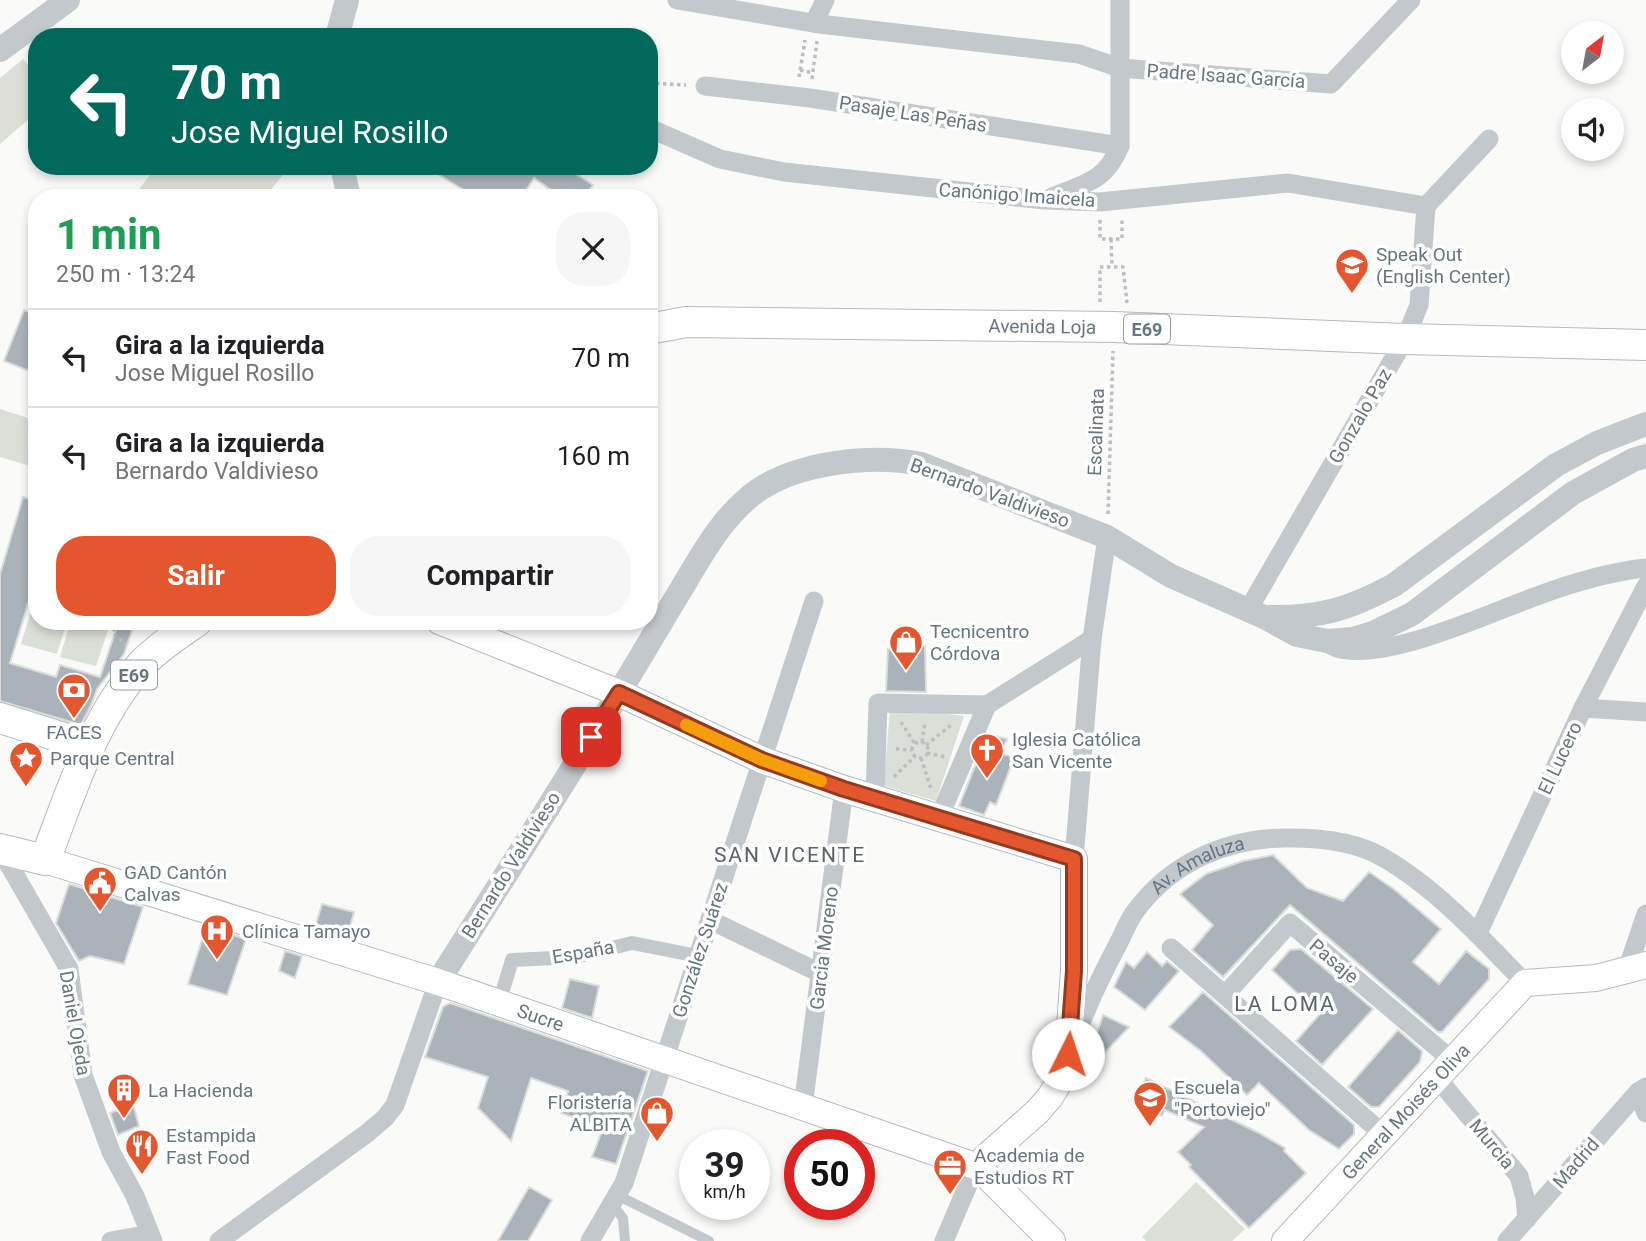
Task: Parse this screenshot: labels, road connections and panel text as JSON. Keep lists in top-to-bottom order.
{
  "streets": {
    "main road": [
      "Avenida Loja",
      "E69",
      "Av. Amaluza",
      "Sucre",
      "General Moisés Oliva"
    ],
    "street": [
      "Padre Isaac García",
      "Pasaje Las Peñas",
      "Canónigo Imaicela",
      "Gonzalo Paz",
      "Bernardo Valdivieso",
      "El Lucero",
      "Garcia Moreno",
      "González Suárez",
      "España",
      "Pasaje",
      "Daniel Ojeda",
      "Murcia",
      "Madrid"
    ],
    "path": ["Escalinata"]
  },
  "crossings": [
    ["Canónigo Imaicela", "Gonzalo Paz"],
    ["Avenida Loja", "Gonzalo Paz"],
    ["Avenida Loja", "Escalinata"],
    ["E69", "Sucre"],
    ["Gonzalo Paz", "Bernardo Valdivieso"],
    ["Escalinata", "Bernardo Valdivieso"],
    ["Bernardo Valdivieso", "Sucre"],
    ["El Lucero", "Av. Amaluza"],
    ["Av. Amaluza", "Sucre"],
    ["Av. Amaluza", "General Moisés Oliva"],
    ["Garcia Moreno", "Sucre"],
    ["González Suárez", "España"],
    ["González Suárez", "Sucre"],
    ["España", "Sucre"],
    ["Pasaje", "General Moisés Oliva"],
    ["Pasaje", "Murcia"],
    ["Sucre", "Daniel Ojeda"],
    ["General Moisés Oliva", "Murcia"],
    ["Murcia", "Madrid"]
  ],
  "districts": ["SAN VICENTE", "LA LOMA"],
  "places": {
    "school or university": ["Speak Out (English Center)", "Escuela \"Portoviejo\""],
    "shop": ["Tecnicentro Córdova", "Floristería ALBITA"],
    "bank": ["FACES"],
    "church": ["Iglesia Católica San Vicente"],
    "place": ["Parque Central"],
    "public building": ["GAD Cantón Calvas"],
    "hospital": ["Clínica Tamayo"],
    "building": ["La Hacienda"],
    "restaurant": ["Estampida Fast Food"],
    "office": ["Academia de Estudios RT"]
  },
  "north": "top right",
  "page": {
    "turn": ["70 m", "Jose Miguel Rosillo"],
    "heading": ["1 min", "250 m · 13:24"],
    "list": [
      {
        "name": "Gira a la izquierda",
        "note": "Jose Miguel Rosillo",
        "value": "70 m"
      },
      {
        "name": "Gira a la izquierda",
        "note": "Bernardo Valdivieso",
        "value": "160 m"
      }
    ],
    "buttons": ["Salir", "Compartir"],
    "speed": "39 km/h",
    "limit": "50"
  }
}
